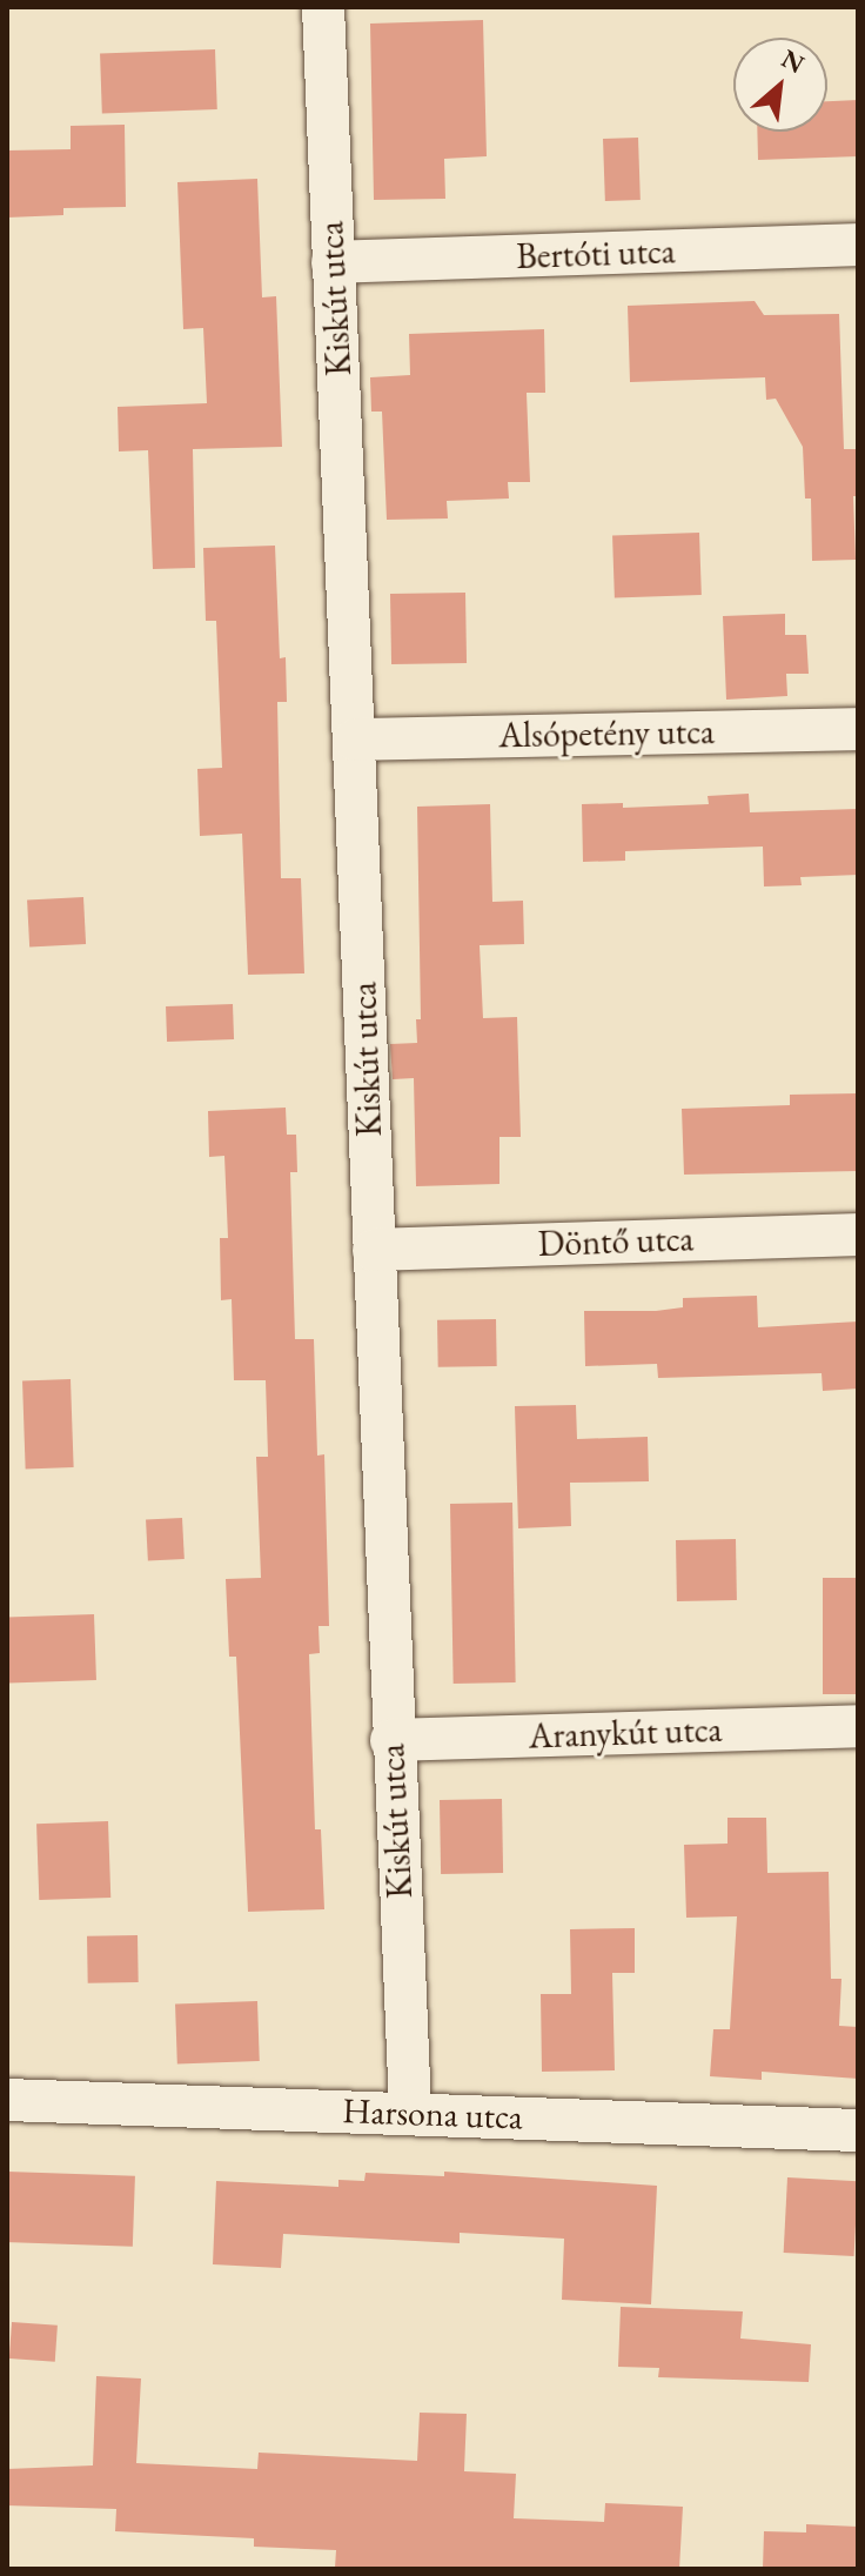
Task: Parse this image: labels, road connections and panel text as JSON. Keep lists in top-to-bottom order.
{
  "streets": {
    "street": [
      "Bertóti utca",
      "Kiskút utca",
      "Alsópetény utca",
      "Döntő utca",
      "Aranykút utca",
      "Harsona utca"
    ]
  },
  "crossings": [
    ["Bertóti utca", "Kiskút utca"],
    ["Kiskút utca", "Alsópetény utca"],
    ["Kiskút utca", "Döntő utca"],
    ["Kiskút utca", "Aranykút utca"],
    ["Kiskút utca", "Harsona utca"]
  ],
  "north": "top right"
}
